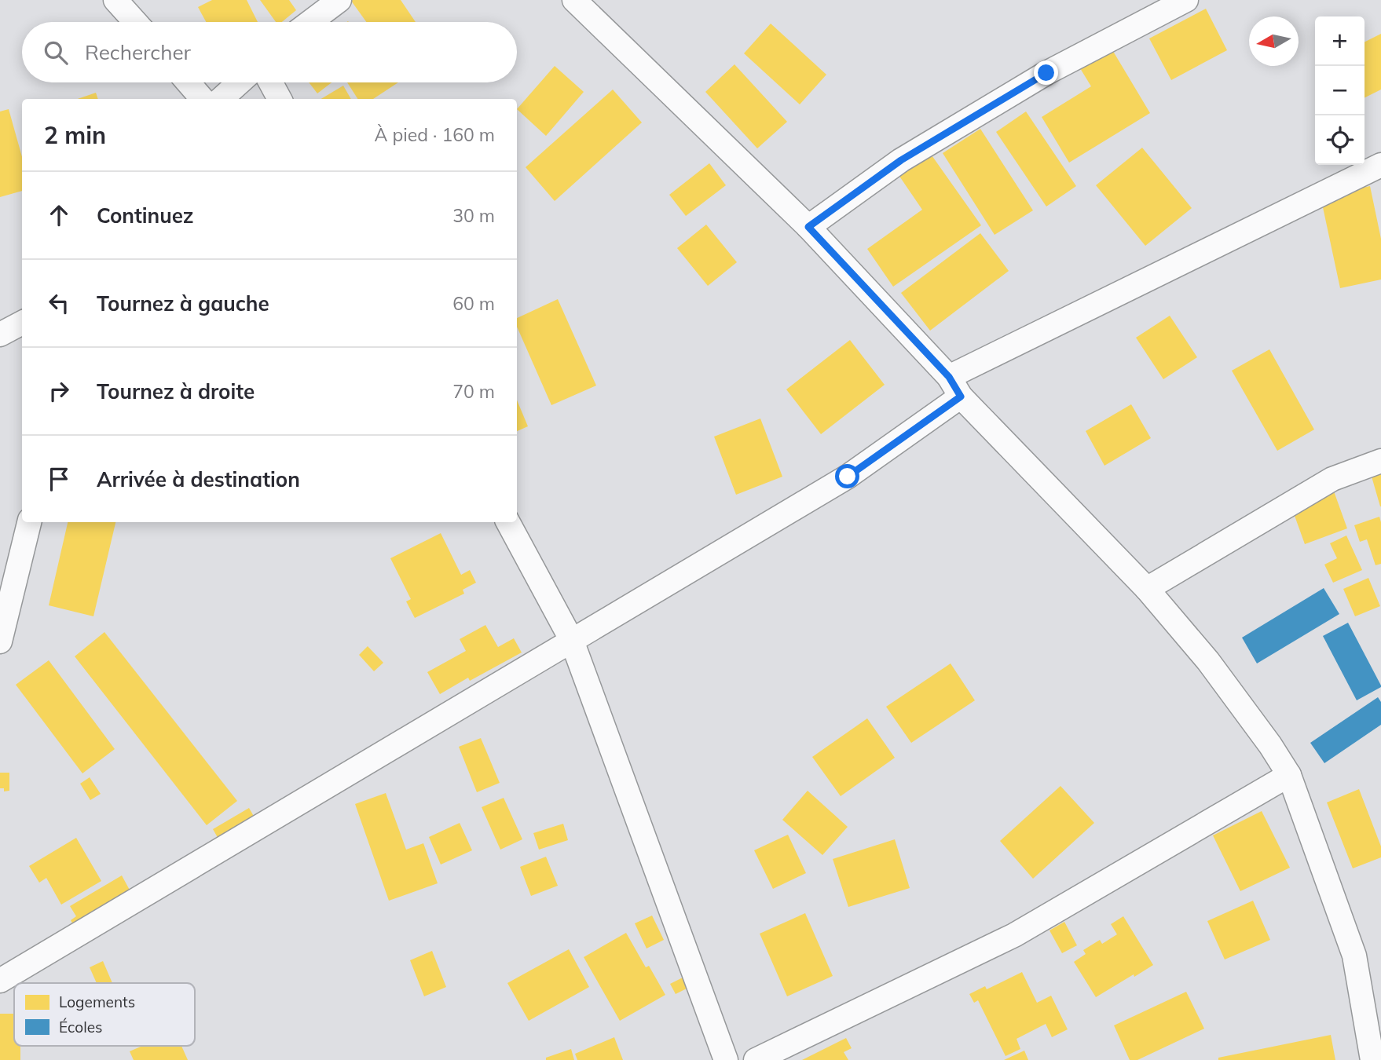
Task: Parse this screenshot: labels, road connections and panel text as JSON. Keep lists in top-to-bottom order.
{
  "legend": ["Logements", "Écoles"],
  "north": "left",
  "page": {
    "map_buttons": ["+", "−"],
    "search": "Rechercher",
    "heading": ["2 min", "À pied · 160 m"],
    "list": [
      ["Continuez", "30 m"],
      ["Tournez à gauche", "60 m"],
      ["Tournez à droite", "70 m"],
      "Arrivée à destination"
    ]
  }
}
